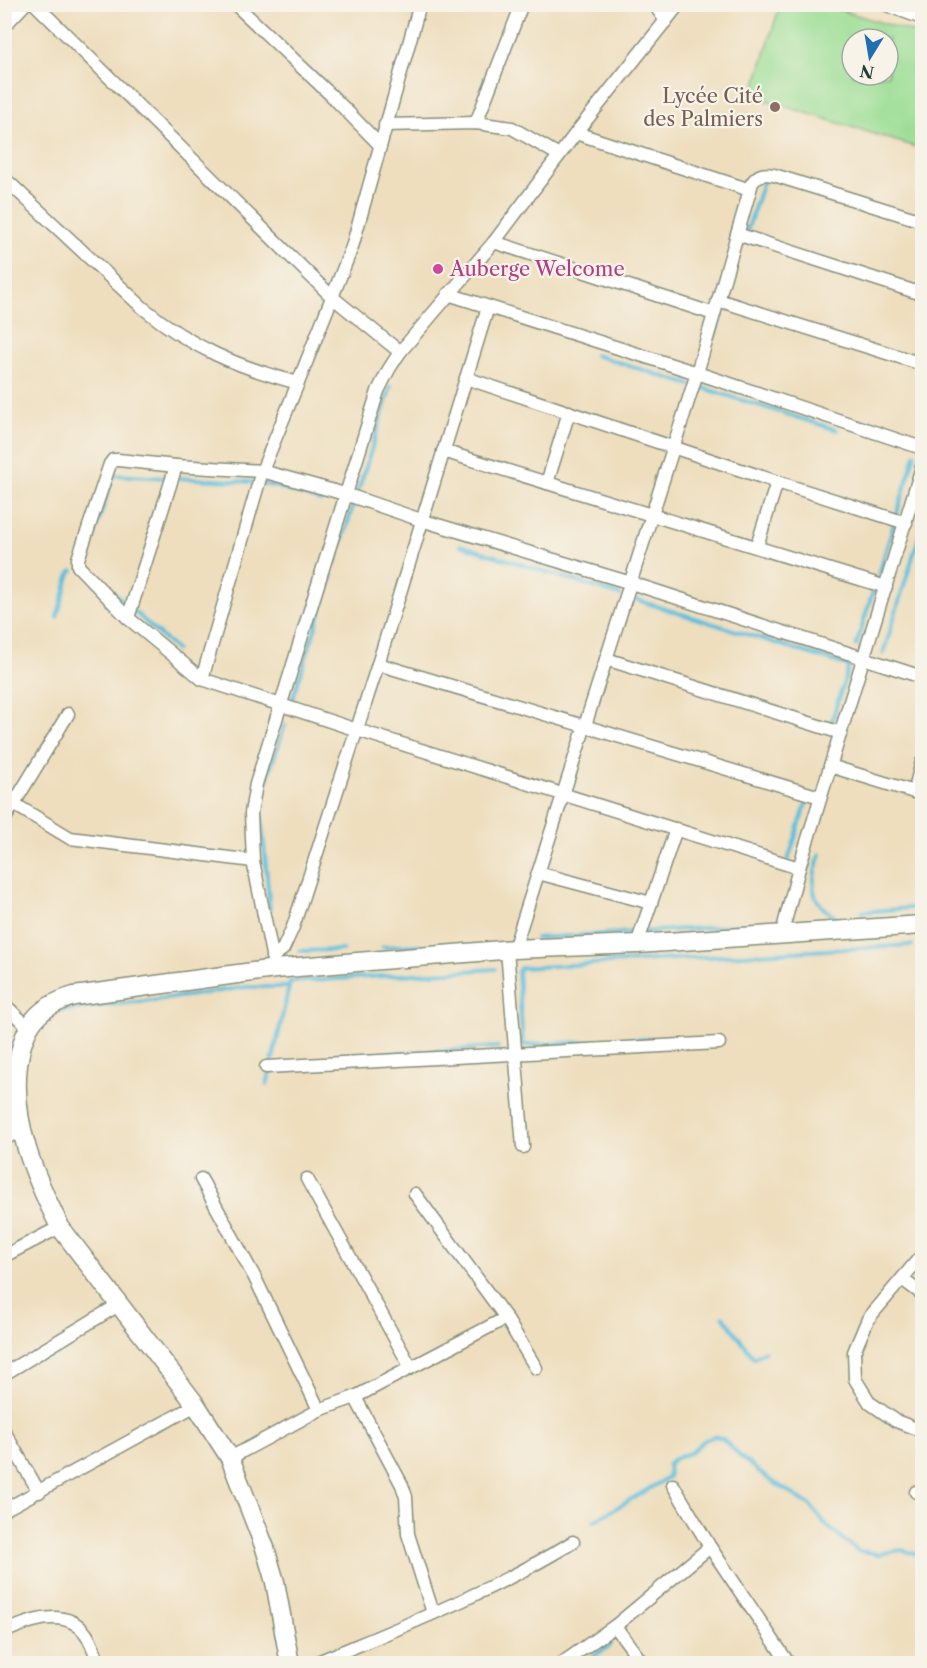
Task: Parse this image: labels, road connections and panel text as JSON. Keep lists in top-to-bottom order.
{
  "places": ["Lycée Cité des Palmiers", "Auberge Welcome"],
  "north": "bottom"
}
